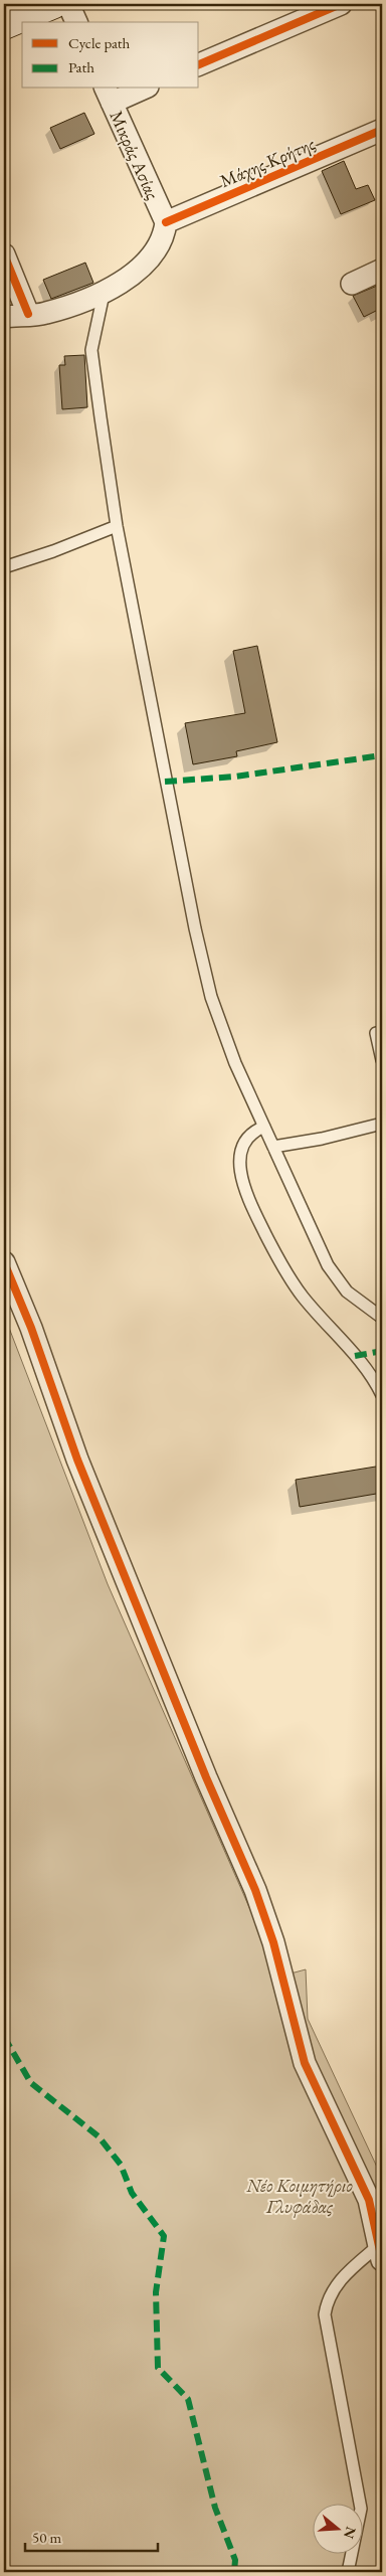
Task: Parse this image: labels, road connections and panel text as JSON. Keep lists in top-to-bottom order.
{
  "streets": {
    "street": ["Μικράς Ασίας", "Μάχης Κρήτης"]
  },
  "crossings": [
    ["Μικράς Ασίας", "Μάχης Κρήτης"]
  ],
  "parks": ["Νέο Κοιμητήριο Γλυφάδας"],
  "legend": ["Cycle path", "Path"],
  "scale_bar": "50 m",
  "north": "right"
}
